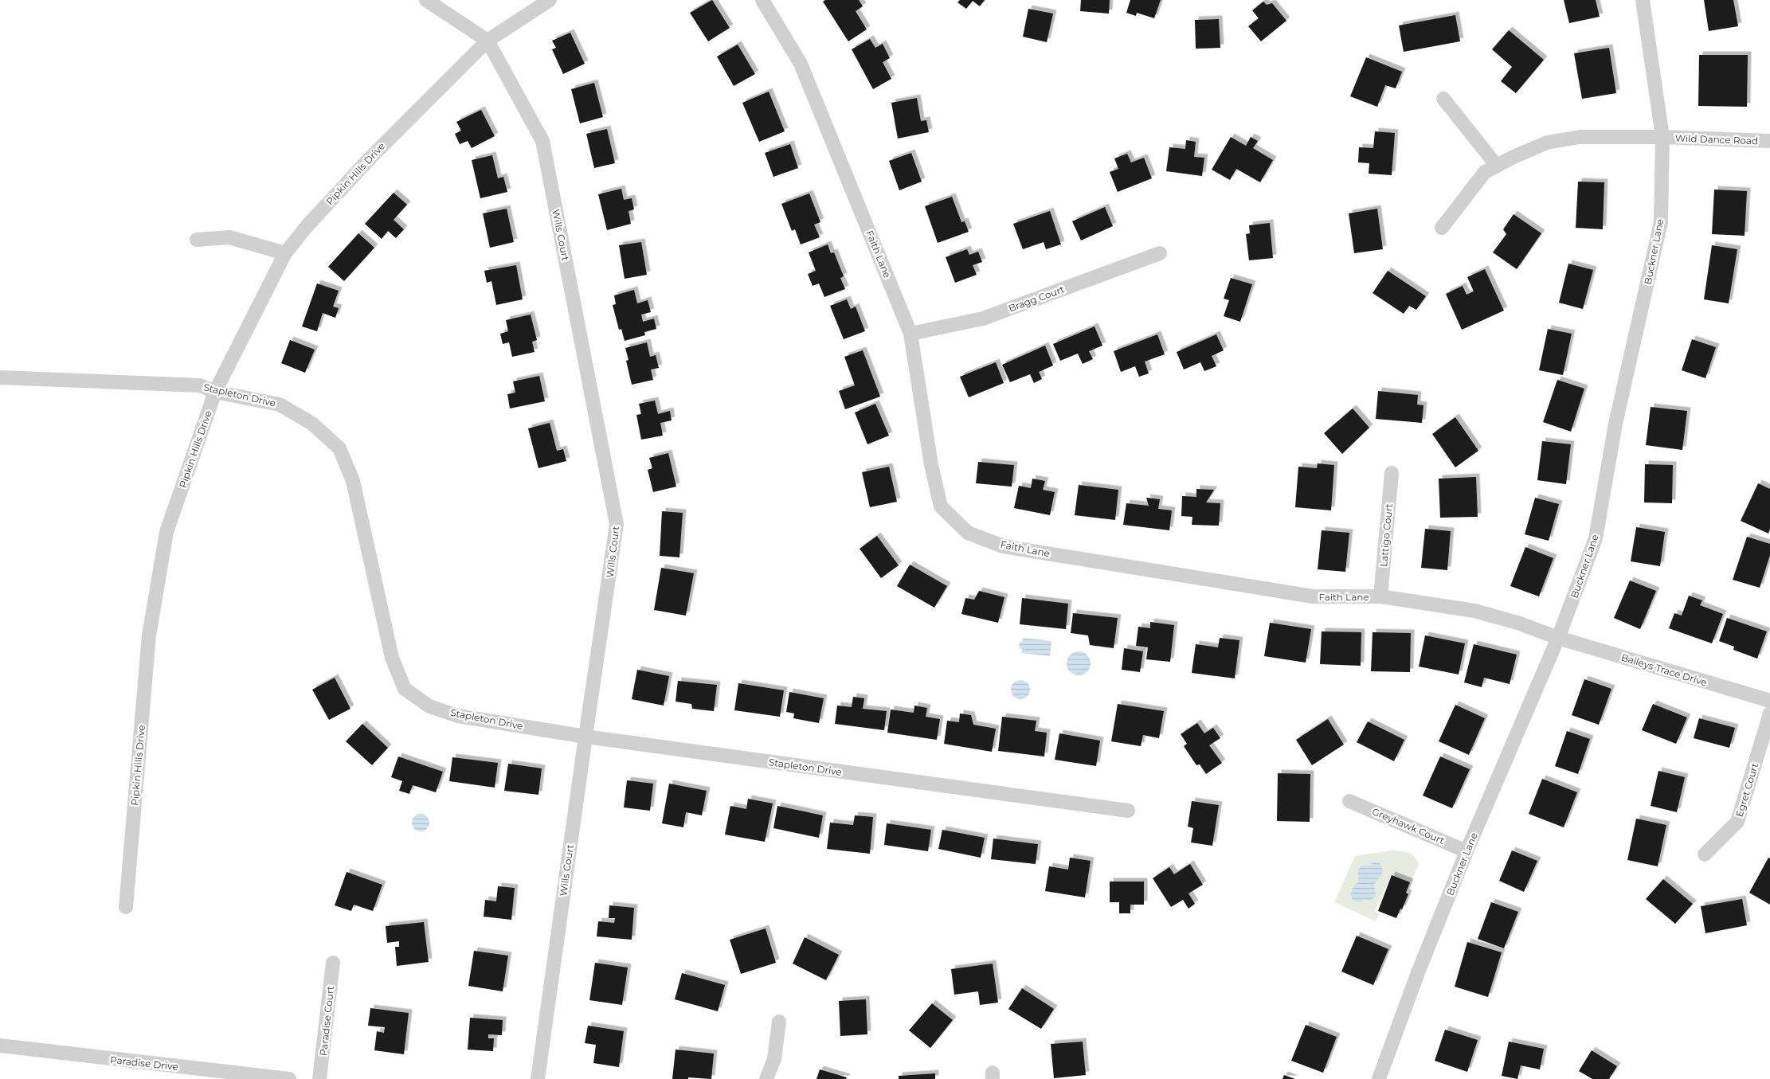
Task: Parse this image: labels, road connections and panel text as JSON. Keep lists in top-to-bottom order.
{
  "streets": {
    "street": [
      "Wild Dance Road",
      "Pipkin Hills Drive",
      "Wills Court",
      "Buckner Lane",
      "Faith Lane",
      "Bragg Court",
      "Stapleton Drive",
      "Lattigo Court",
      "Baileys Trace Drive",
      "Egret Court",
      "Greyhawk Court",
      "Paradise Court",
      "Paradise Drive"
    ]
  },
  "crossings": [
    ["Wild Dance Road", "Buckner Lane"],
    ["Pipkin Hills Drive", "Wills Court"],
    ["Pipkin Hills Drive", "Stapleton Drive"],
    ["Wills Court", "Stapleton Drive"],
    ["Buckner Lane", "Faith Lane"],
    ["Buckner Lane", "Baileys Trace Drive"],
    ["Buckner Lane", "Greyhawk Court"],
    ["Faith Lane", "Bragg Court"],
    ["Faith Lane", "Lattigo Court"],
    ["Faith Lane", "Baileys Trace Drive"]
  ]
}
